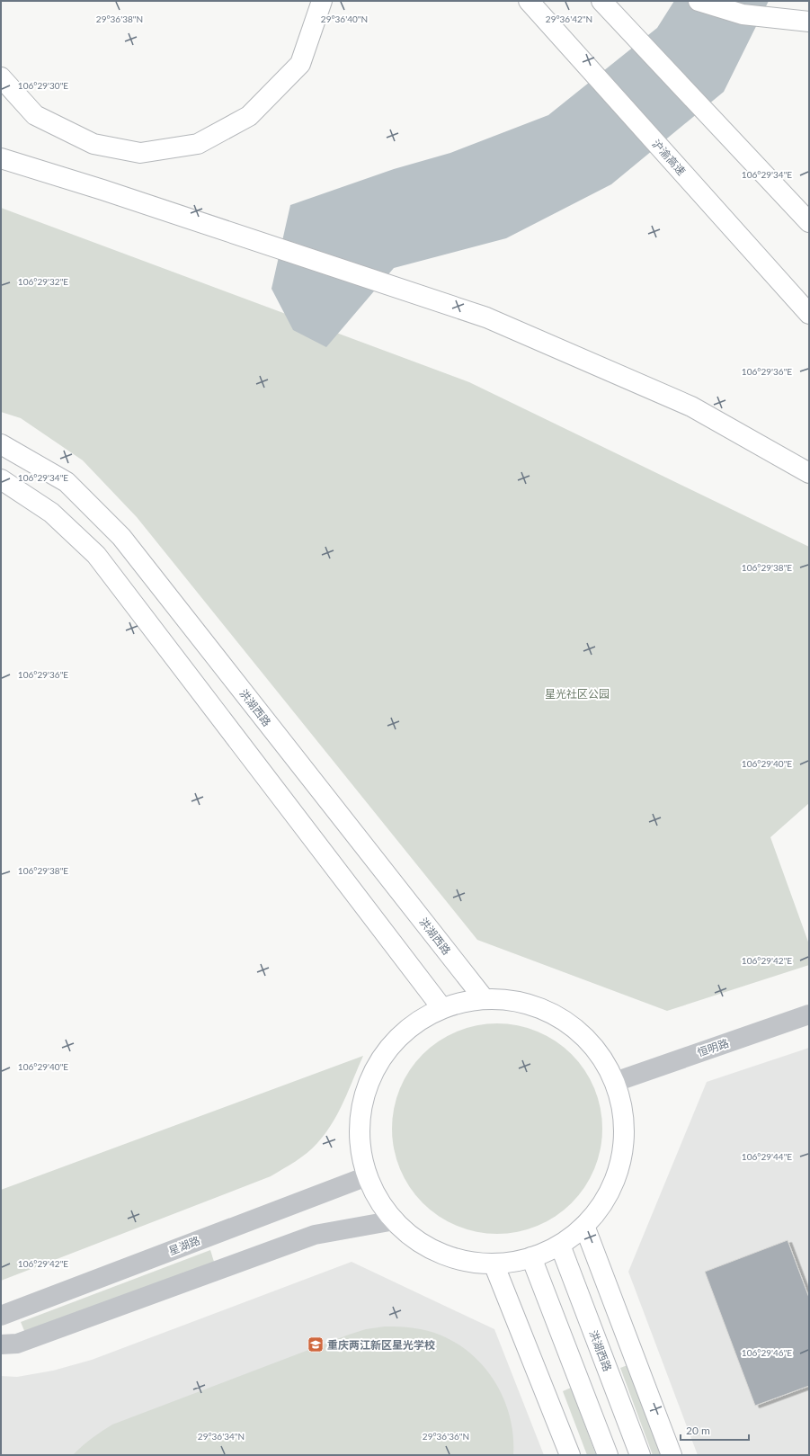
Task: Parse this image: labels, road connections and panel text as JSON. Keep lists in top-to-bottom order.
{
  "streets": {
    "main road": ["沪渝高速", "洪湖西路"],
    "street": ["恒明路", "星湖路"]
  },
  "parks": ["星光社区公园"],
  "places": {
    "school or university": ["重庆两江新区星光学校"]
  },
  "scale_bar": "20 m",
  "coordinates": [
    "29°36'40\"N",
    "29°36'38\"N",
    "29°36'42\"N",
    "106°29'30\"E",
    "106°29'34\"E",
    "106°29'32\"E",
    "106°29'36\"E",
    "106°29'38\"E",
    "106°29'40\"E",
    "106°29'42\"E",
    "106°29'44\"E",
    "106°29'46\"E",
    "29°36'34\"N",
    "29°36'36\"N"
  ]
}
